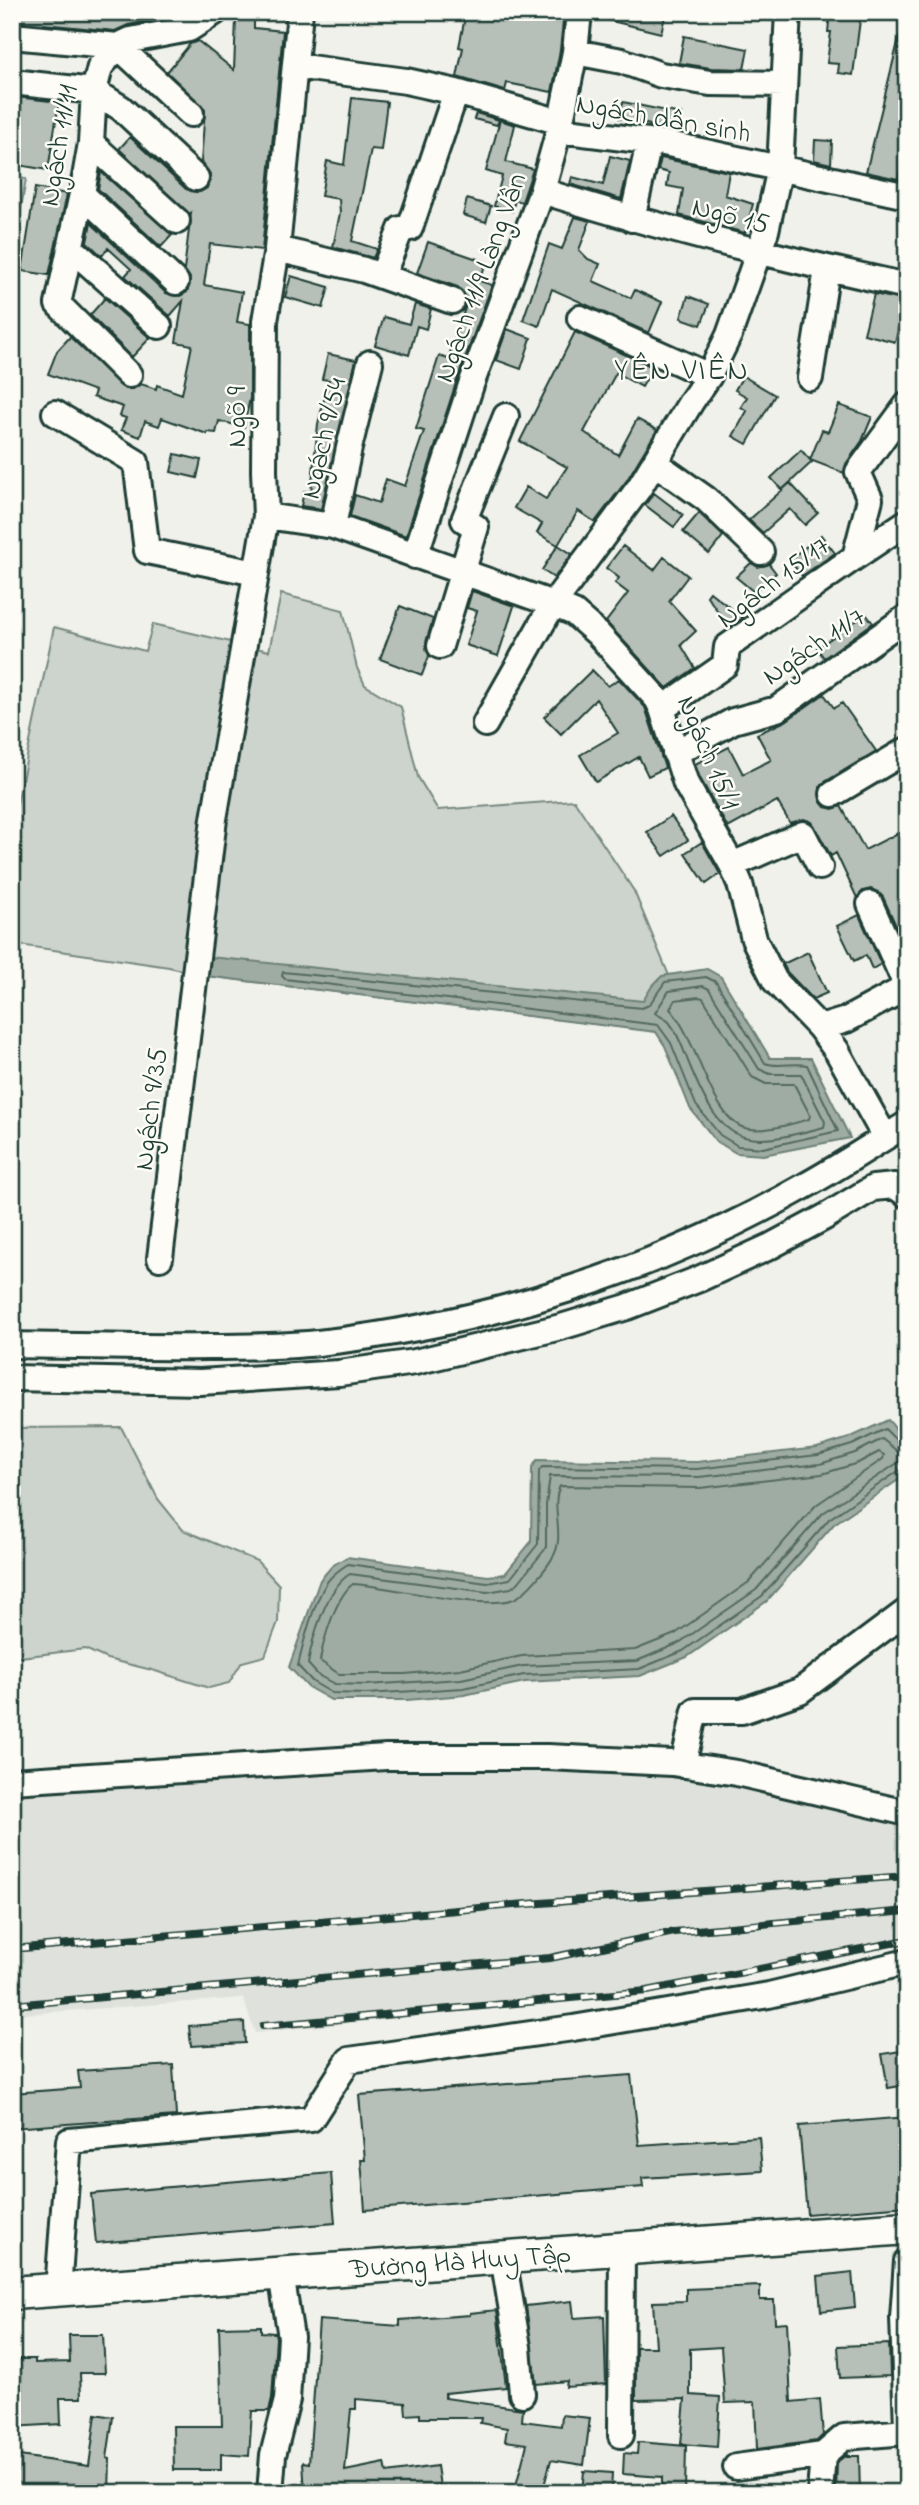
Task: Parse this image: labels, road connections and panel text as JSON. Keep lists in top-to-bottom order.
{
  "streets": {
    "main road": ["Đường Hà Huy Tập"],
    "street": [
      "Ngách dân sinh",
      "Ngách 11/11",
      "Ngõ 15",
      "Ngách 11/9 Làng Vân",
      "Ngõ 9",
      "Ngách 9/54",
      "Ngách 15/17",
      "Ngách 11/7",
      "Ngách 15/1",
      "Ngách 9/35"
    ]
  },
  "crossings": [
    ["Ngách dân sinh", "Ngách 11/9 Làng Vân"],
    ["Ngách dân sinh", "Ngõ 9"],
    ["Ngõ 15", "Ngách 11/9 Làng Vân"],
    ["Ngách 11/9 Làng Vân", "Ngách 15/1"],
    ["Ngõ 9", "Ngách 15/1"],
    ["Ngõ 9", "Ngách 9/35"],
    ["Ngách 9/54", "Ngách 15/1"],
    ["Ngách 15/17", "Ngách 11/7"],
    ["Ngách 15/17", "Ngách 15/1"],
    ["Ngách 11/7", "Ngách 15/1"]
  ],
  "districts": ["YÊN VIÊN"]
}
